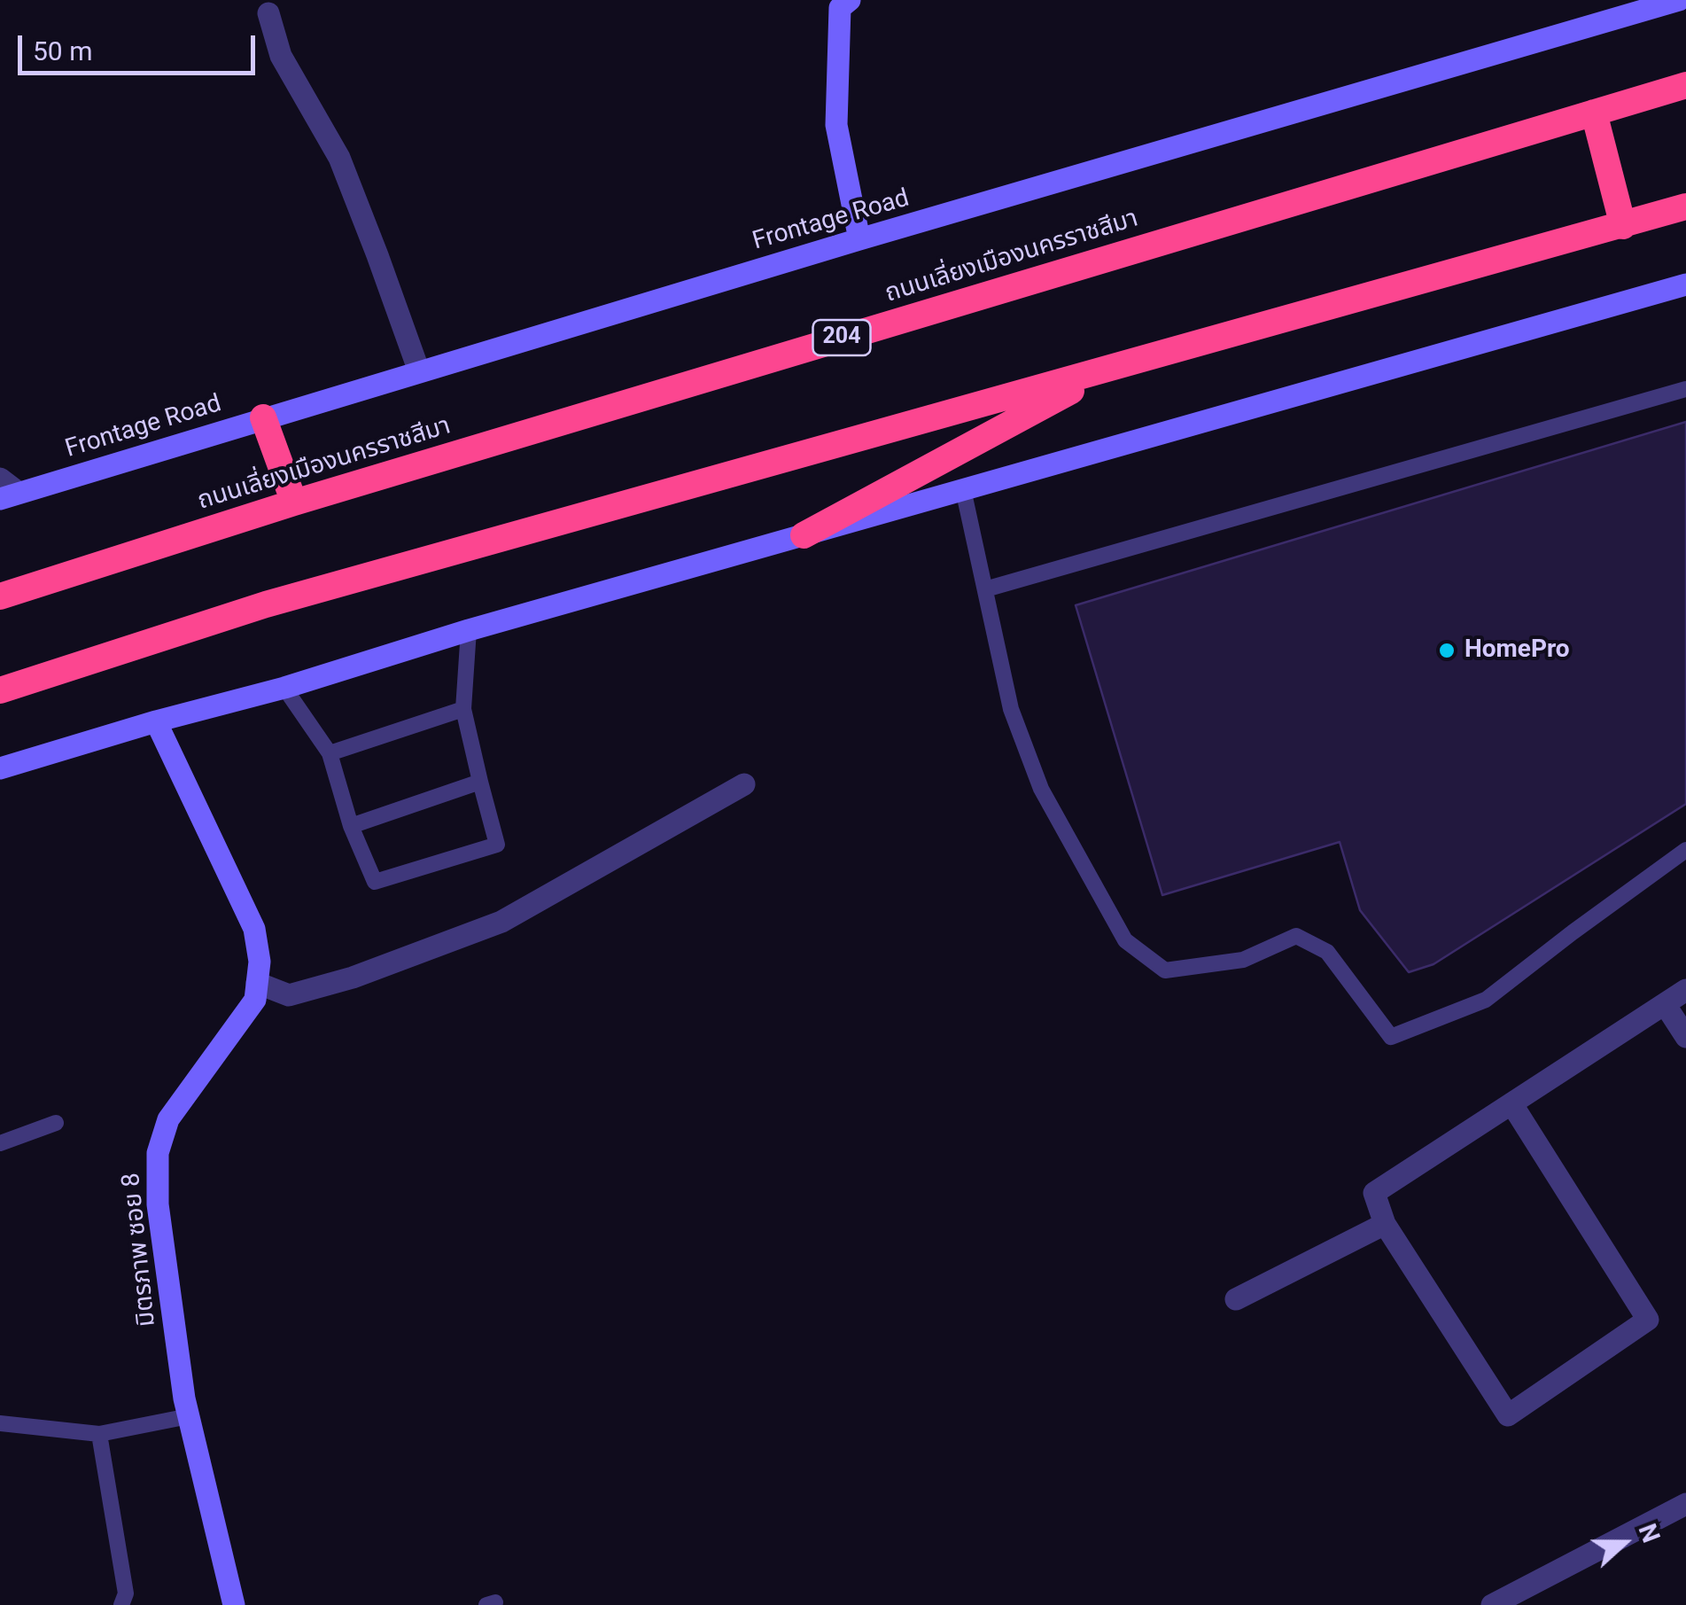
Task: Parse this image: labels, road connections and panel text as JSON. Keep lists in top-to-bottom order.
{
  "streets": {
    "highway": ["ถนนเลี่ยงเมืองนครราชสีมา", "204"],
    "main road": ["Frontage Road", "มิตรภาพ ซอย 8"]
  },
  "places": ["HomePro"],
  "scale_bar": "50 m",
  "north": "right"
}
